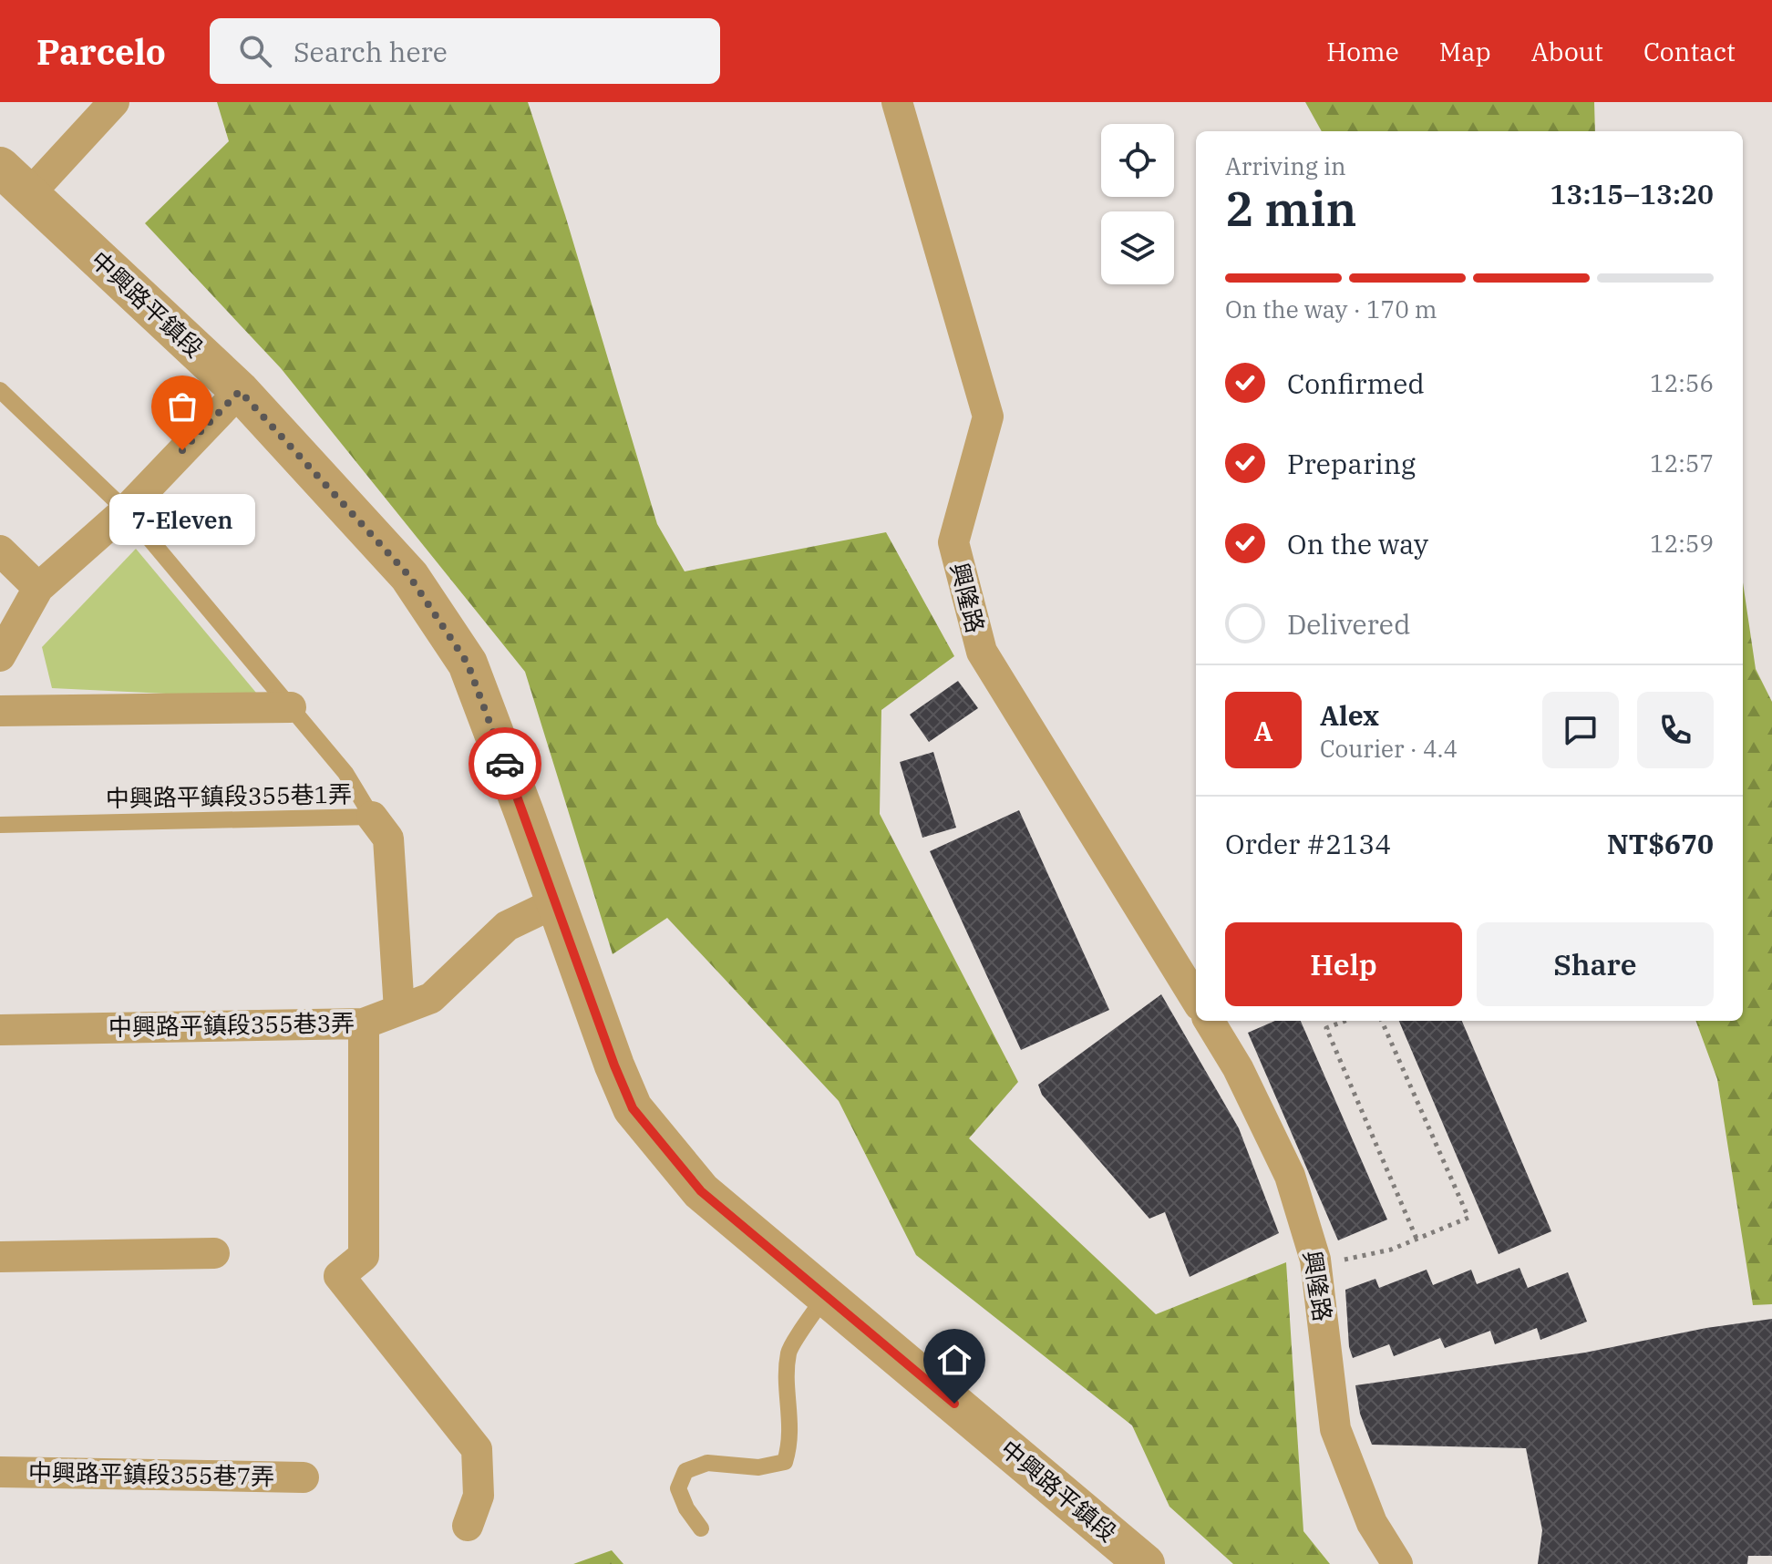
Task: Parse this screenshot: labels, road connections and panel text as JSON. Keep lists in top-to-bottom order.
{
  "streets": {
    "street": [
      "中興路平鎮段",
      "興隆路",
      "中興路平鎮段355巷3弄",
      "中興路平鎮段355巷7弄"
    ],
    "lane": ["中興路平鎮段355巷1弄"]
  },
  "crossings": [
    ["中興路平鎮段", "中興路平鎮段355巷3弄"]
  ],
  "places": ["7-Eleven"],
  "page": {
    "header": "Parcelo",
    "search": "Search here",
    "nav": [
      "Home",
      "Map",
      "About",
      "Contact"
    ],
    "heading": ["2 min", "Arriving in", "13:15–13:20"],
    "panel": [
      "Alex",
      "Courier · 4.4",
      "Order #2134",
      "NT$670"
    ],
    "bar": "On the way · 170 m",
    "list": [
      ["Confirmed", "12:56"],
      ["Preparing", "12:57"],
      ["On the way", "12:59"],
      "Delivered"
    ],
    "bubble": "7-Eleven",
    "round": "A",
    "buttons": ["Help", "Share"]
  }
}
